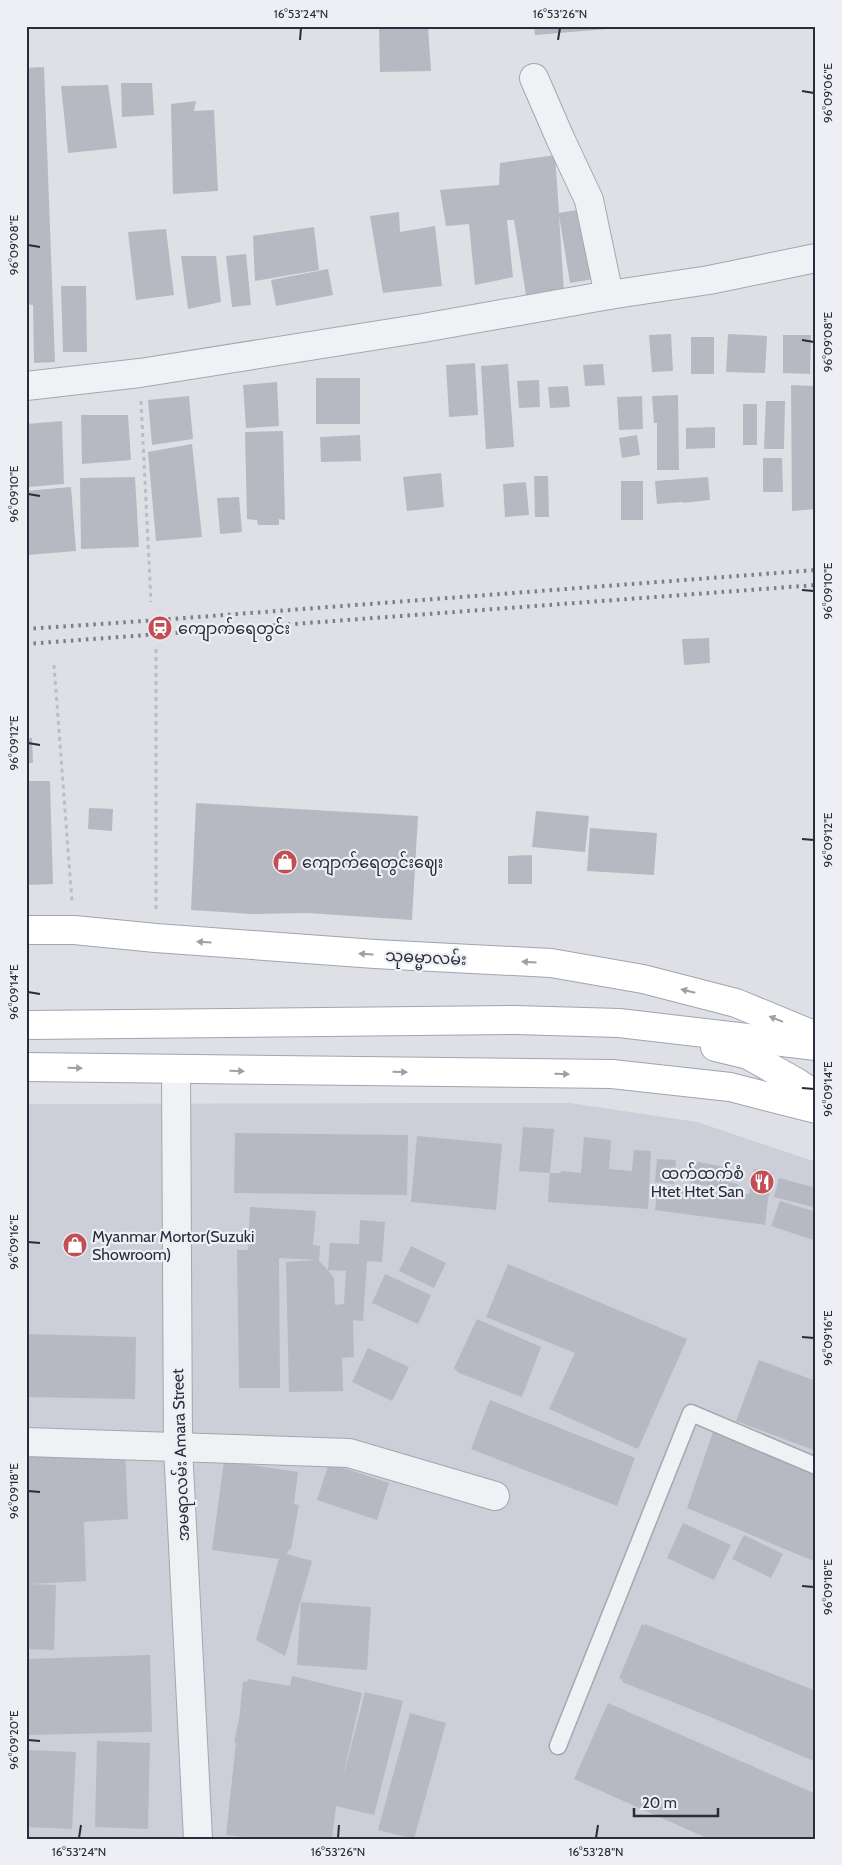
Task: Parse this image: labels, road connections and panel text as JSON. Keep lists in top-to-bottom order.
{
  "streets": {
    "main road": ["သုဓမ္မာလမ်း"],
    "street": ["အမရာလမ်း Amara Street"]
  },
  "places": {
    "station": ["ကျောက်ရေတွင်း"],
    "shop": ["ကျောက်ရေတွင်းဈေး", "Myanmar Mortor(Suzuki Showroom)"],
    "restaurant": ["ထက်ထက်စံ Htet Htet San"]
  },
  "scale_bar": "20 m",
  "coordinates": [
    "16°53'24\"N",
    "16°53'26\"N",
    "96°09'06\"E",
    "96°09'08\"E",
    "96°09'10\"E",
    "96°09'12\"E",
    "96°09'14\"E",
    "96°09'16\"E",
    "96°09'18\"E",
    "96°09'20\"E",
    "16°53'28\"N"
  ]
}
